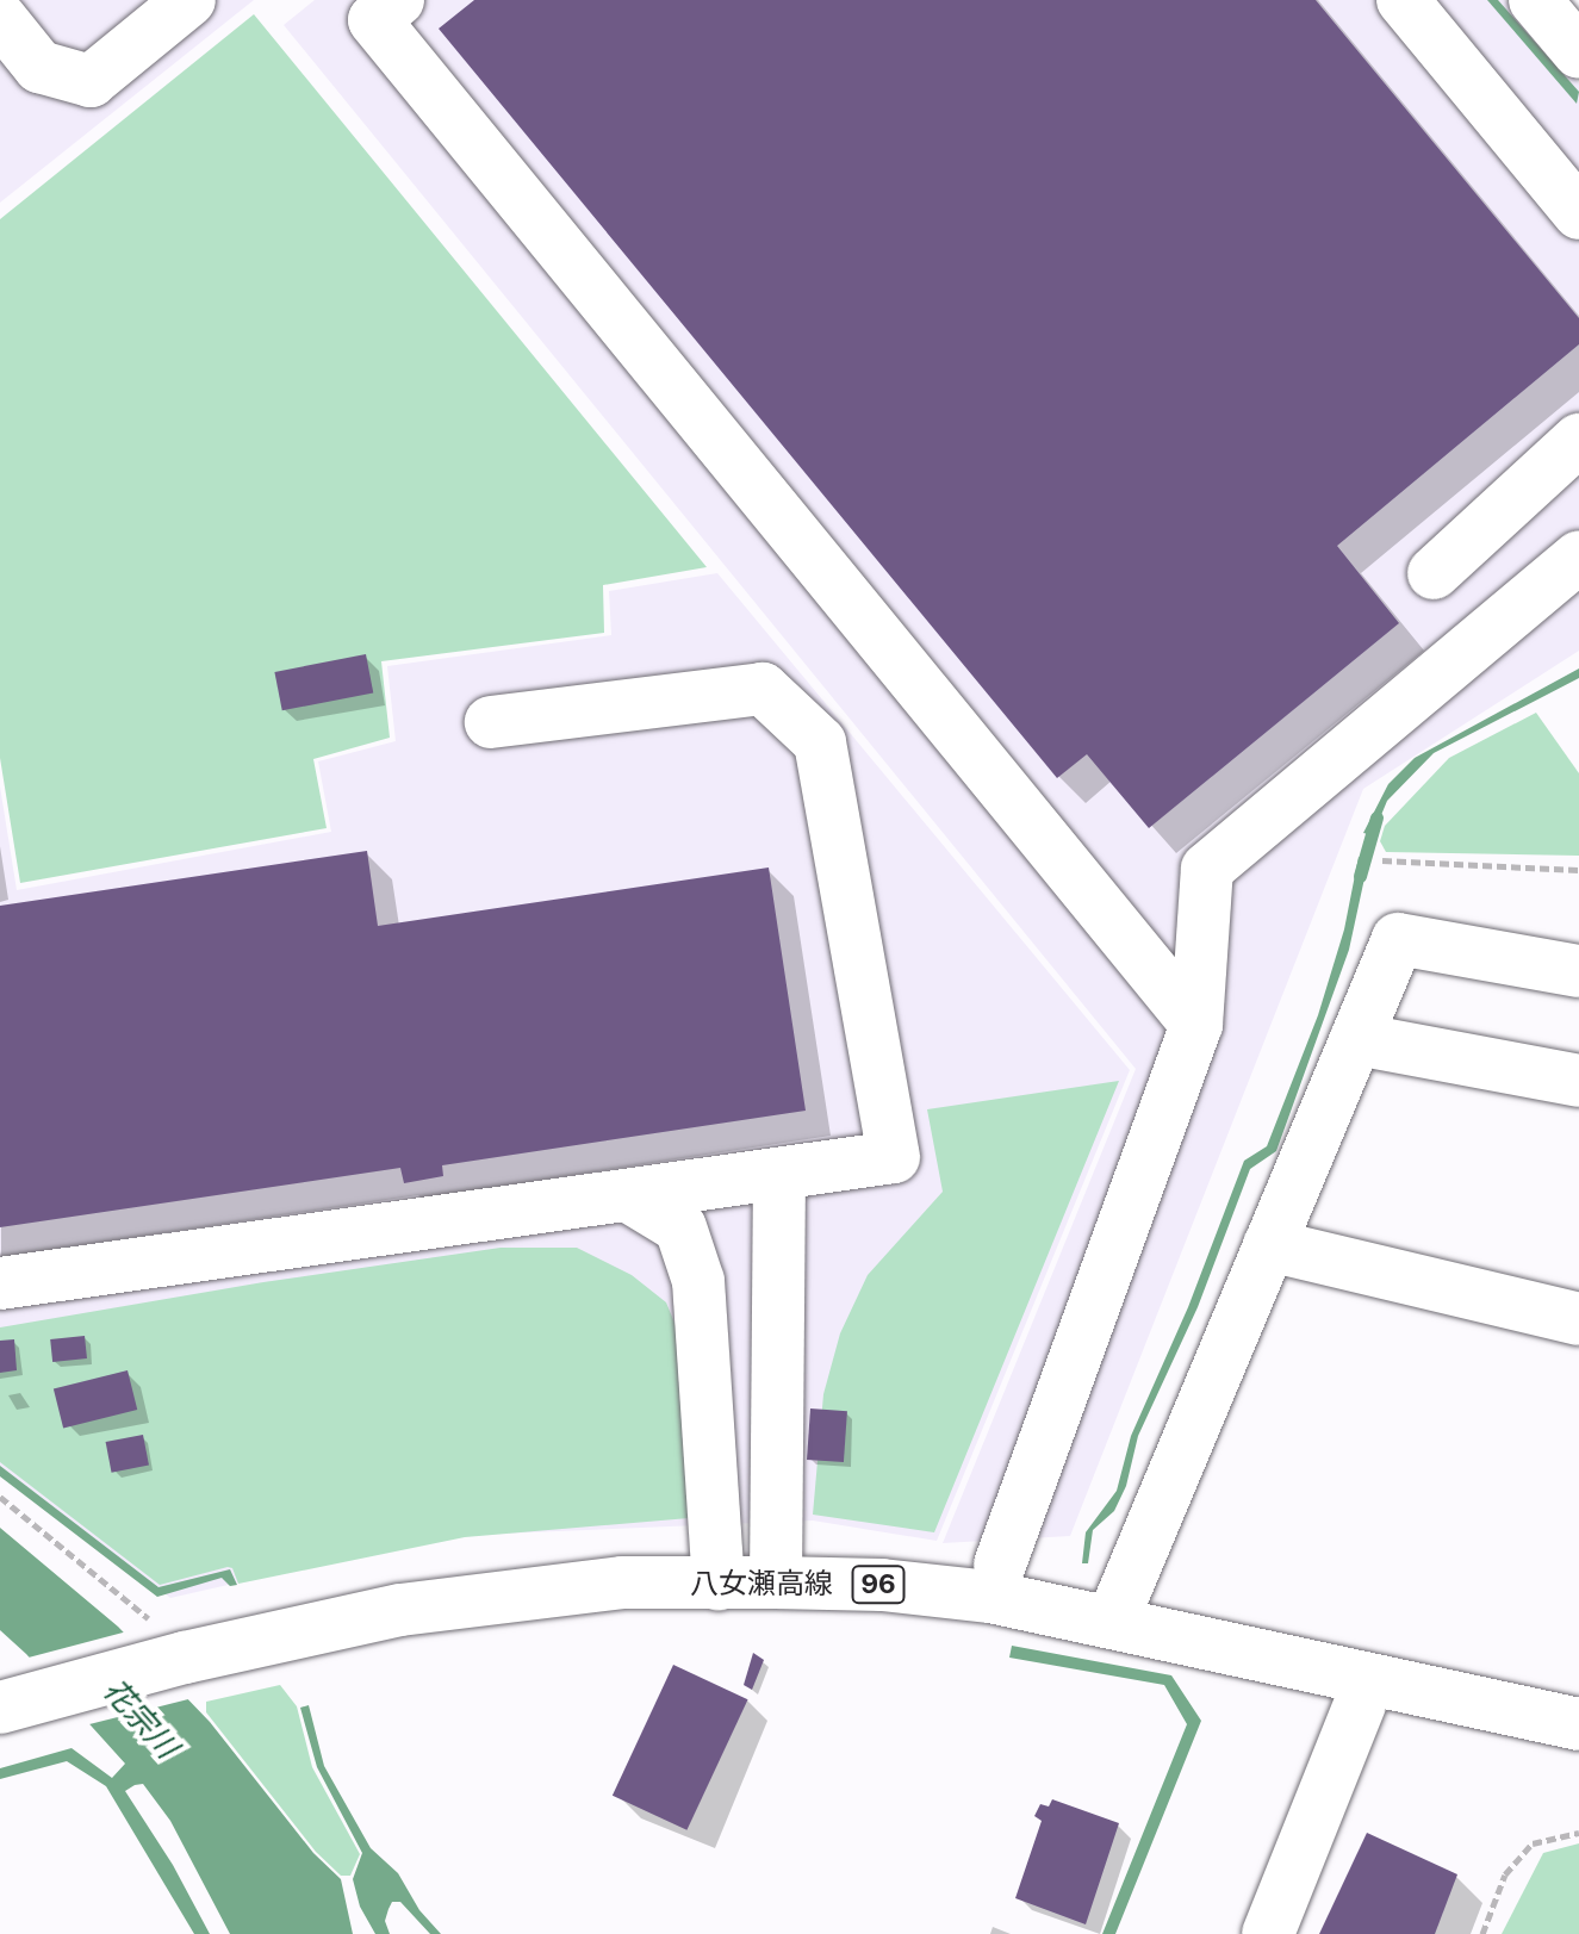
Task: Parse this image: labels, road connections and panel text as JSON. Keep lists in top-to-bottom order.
{
  "streets": {
    "main road": ["八女瀬高線", "96"]
  },
  "water": ["花宗川"]
}
